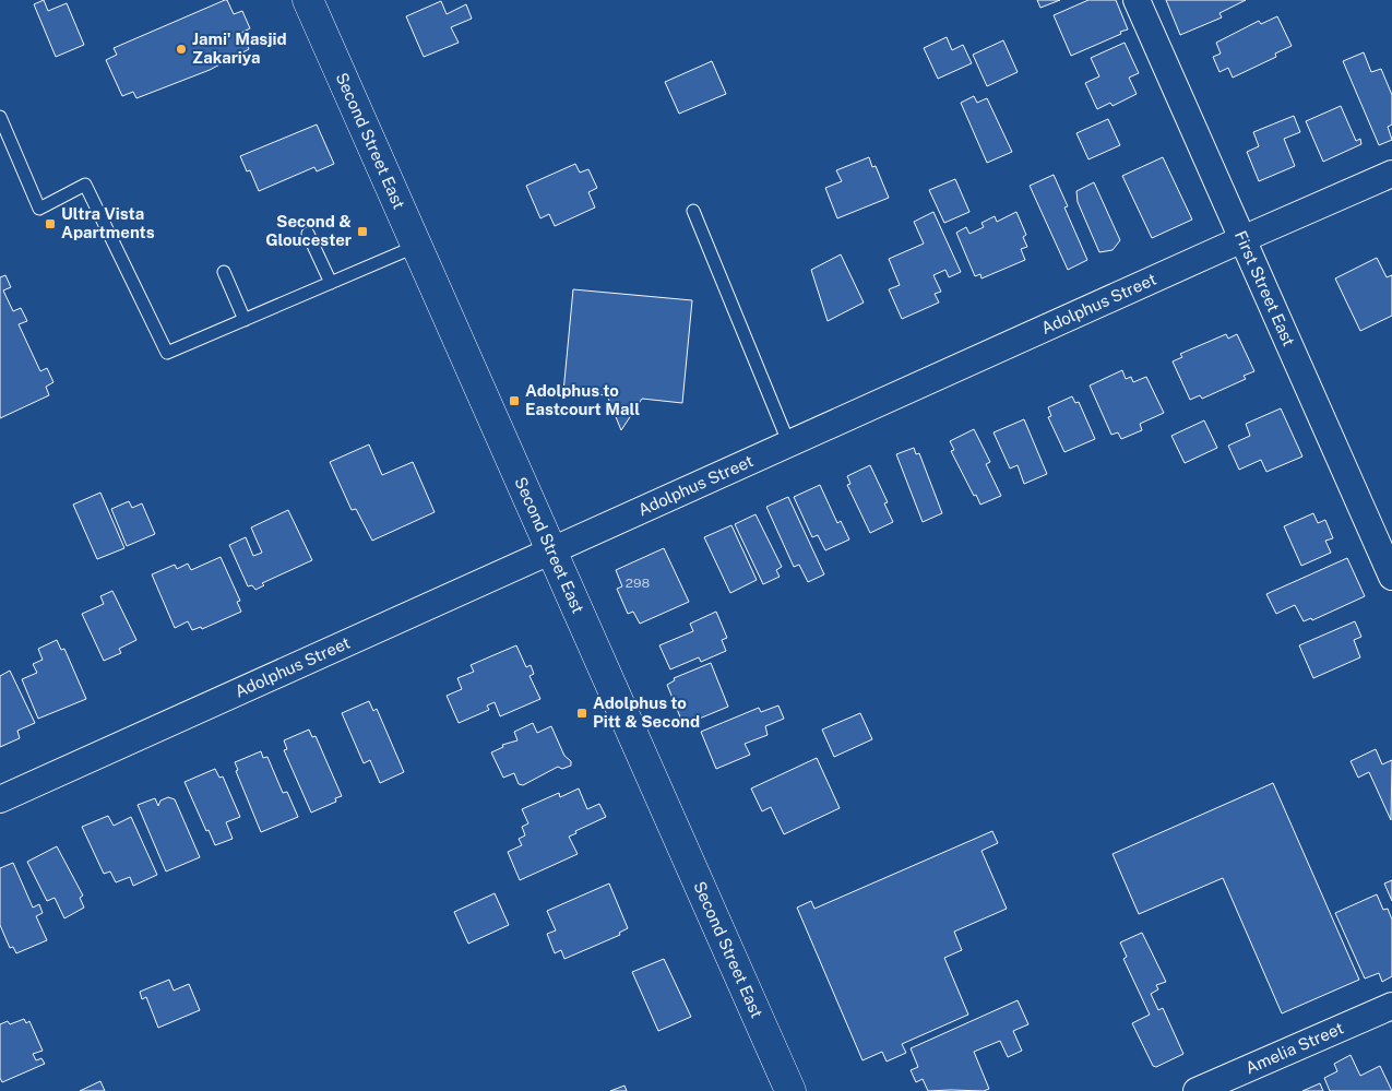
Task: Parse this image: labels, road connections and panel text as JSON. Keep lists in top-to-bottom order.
{
  "streets": {
    "main road": ["Second Street East"],
    "street": ["First Street East", "Adolphus Street", "Amelia Street"]
  },
  "crossings": [
    ["Second Street East", "Adolphus Street"],
    ["First Street East", "Adolphus Street"]
  ],
  "places": {
    "other": ["Jami' Masjid Zakariya"],
    "transit": [
      "Ultra Vista Apartments",
      "Second & Gloucester",
      "Adolphus to Eastcourt Mall",
      "Adolphus to Pitt & Second"
    ]
  },
  "house_numbers": ["298"]
}
